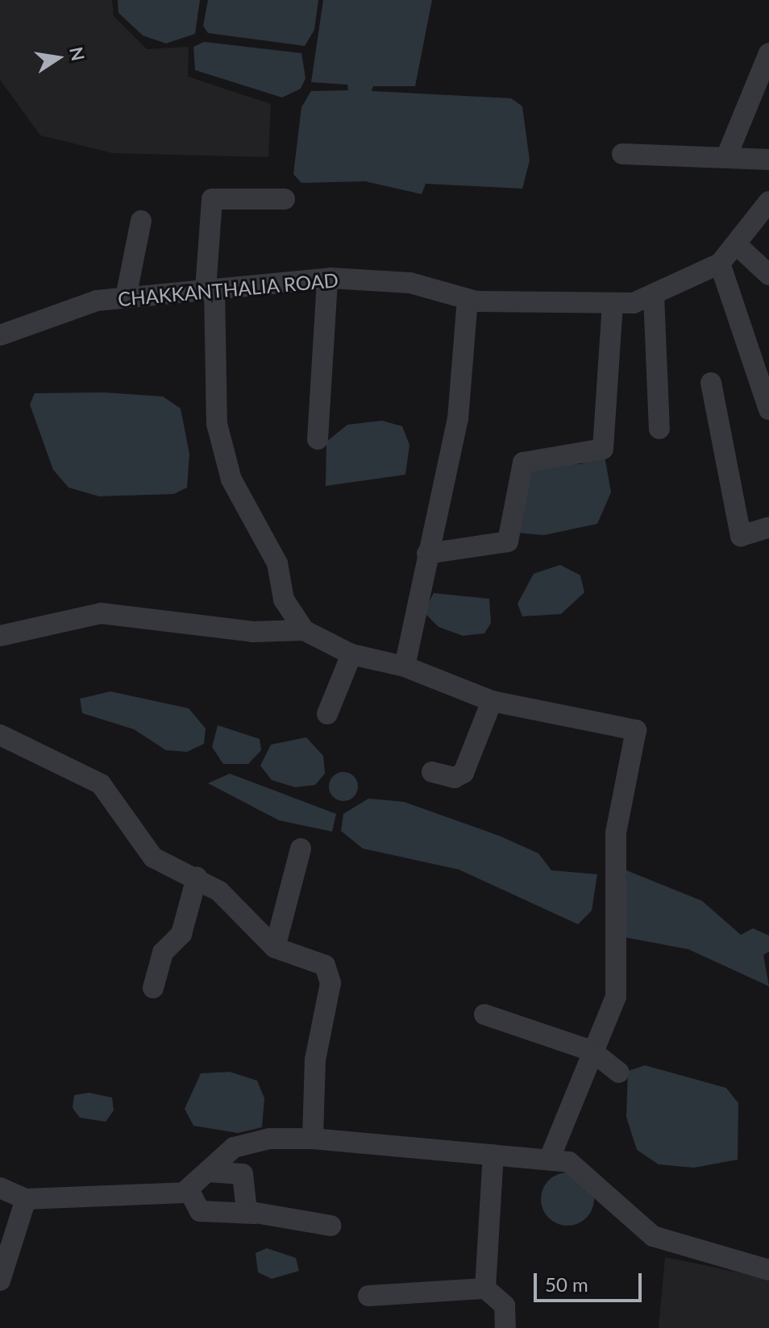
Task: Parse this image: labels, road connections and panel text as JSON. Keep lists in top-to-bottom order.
{
  "streets": {
    "street": ["CHAKKANTHALIA ROAD"]
  },
  "scale_bar": "50 m",
  "north": "right"
}
